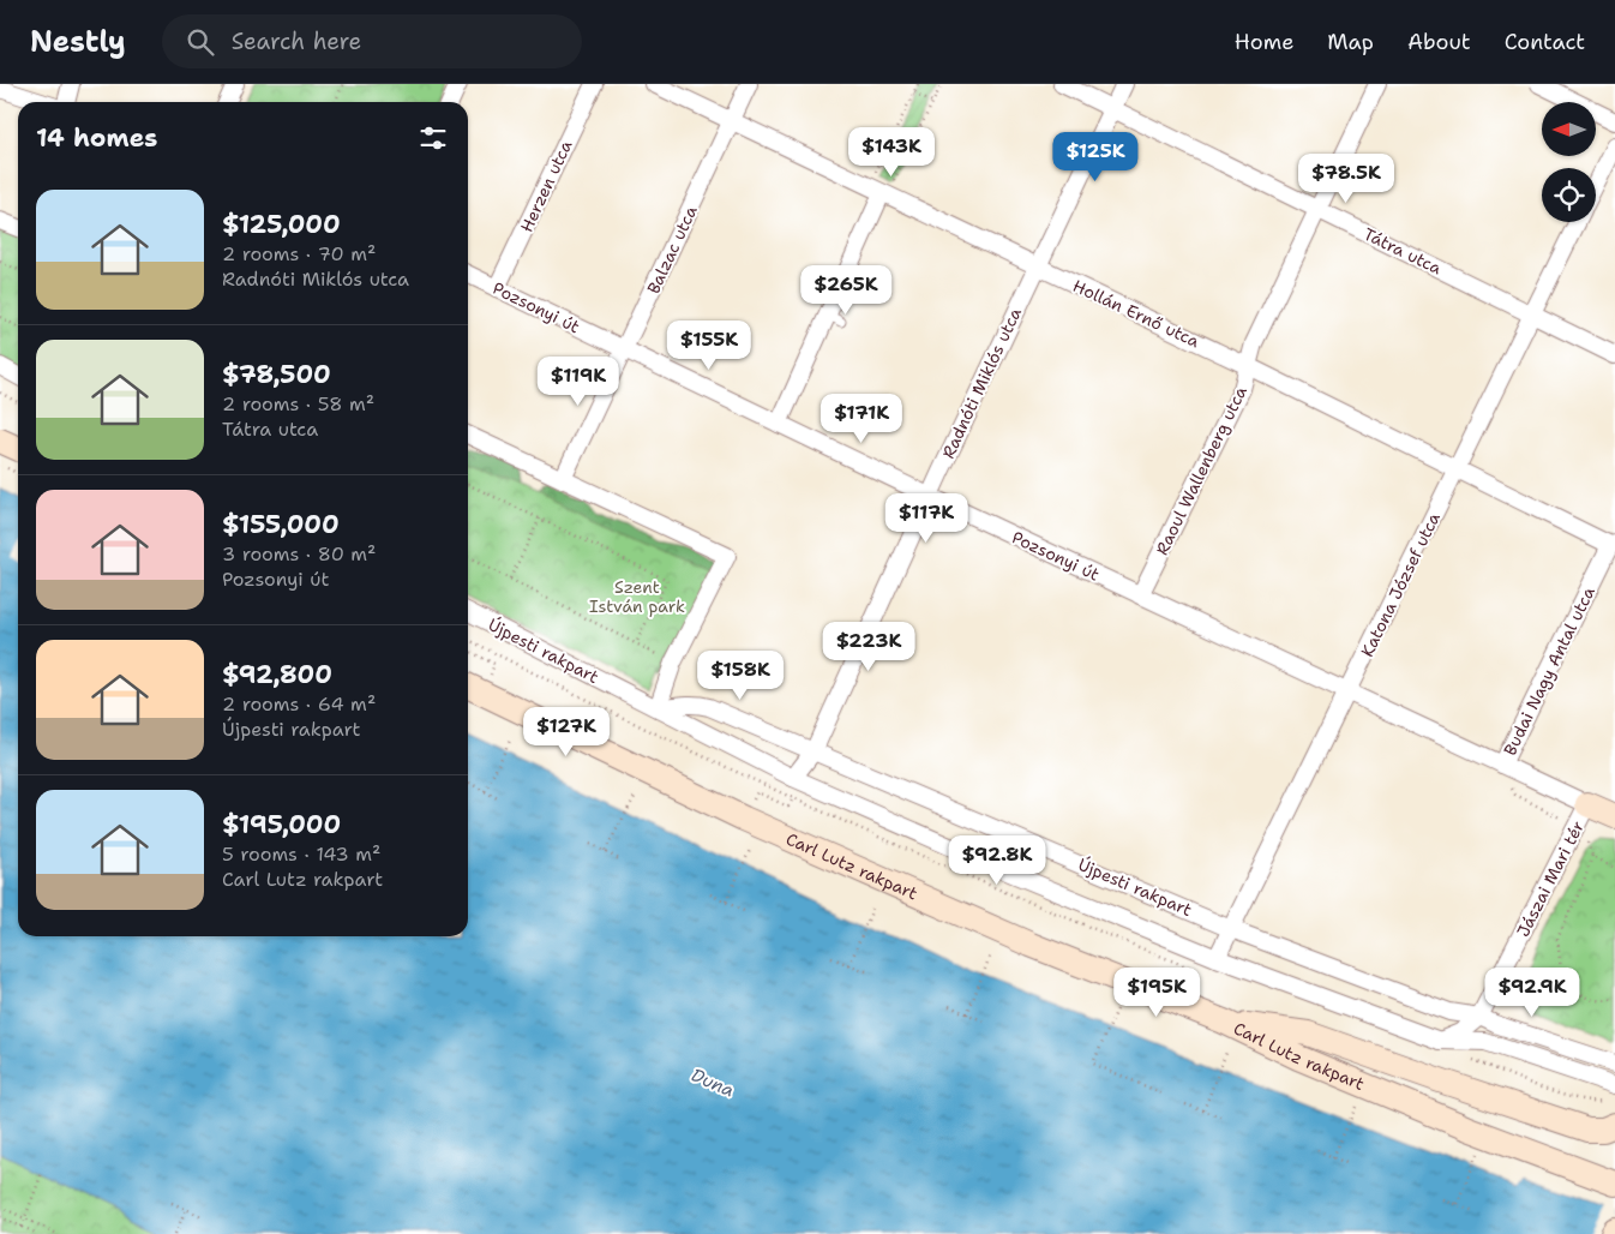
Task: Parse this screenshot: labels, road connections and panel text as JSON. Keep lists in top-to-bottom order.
{
  "streets": {
    "main road": ["Carl Lutz rakpart"],
    "street": [
      "Herzen utca",
      "Balzac utca",
      "Tátra utca",
      "Pozsonyi út",
      "Hollán Ernő utca",
      "Radnóti Miklós utca",
      "Raoul Wallenberg utca",
      "Katona József utca",
      "Újpesti rakpart",
      "Budai Nagy Antal utca",
      "Jászai Mari tér"
    ]
  },
  "crossings": [
    ["Herzen utca", "Pozsonyi út"],
    ["Balzac utca", "Pozsonyi út"],
    ["Balzac utca", "Hollán Ernő utca"],
    ["Tátra utca", "Radnóti Miklós utca"],
    ["Tátra utca", "Raoul Wallenberg utca"],
    ["Tátra utca", "Katona József utca"],
    ["Pozsonyi út", "Radnóti Miklós utca"],
    ["Pozsonyi út", "Raoul Wallenberg utca"],
    ["Pozsonyi út", "Katona József utca"],
    ["Pozsonyi út", "Budai Nagy Antal utca"],
    ["Pozsonyi út", "Jászai Mari tér"],
    ["Hollán Ernő utca", "Radnóti Miklós utca"],
    ["Hollán Ernő utca", "Raoul Wallenberg utca"],
    ["Hollán Ernő utca", "Katona József utca"],
    ["Hollán Ernő utca", "Budai Nagy Antal utca"],
    ["Radnóti Miklós utca", "Újpesti rakpart"],
    ["Katona József utca", "Újpesti rakpart"],
    ["Újpesti rakpart", "Jászai Mari tér"]
  ],
  "water": ["Duna"],
  "parks": ["Szent István park"],
  "north": "left",
  "page": {
    "header": "Nestly",
    "search": "Search here",
    "nav": [
      "Home",
      "Map",
      "About",
      "Contact"
    ],
    "heading": "14 homes",
    "price": [
      "$143K",
      "$125K",
      "$78.5K",
      "$265K",
      "$155K",
      "$119K",
      "$171K",
      "$117K",
      "$223K",
      "$158K",
      "$127K",
      "$92.8K",
      "$195K",
      "$92.9K"
    ],
    "list": [
      {
        "name": "$125,000",
        "note": "2 rooms · 70 m² · Radnóti Miklós utca"
      },
      {
        "name": "$78,500",
        "note": "2 rooms · 58 m² · Tátra utca"
      },
      {
        "name": "$155,000",
        "note": "3 rooms · 80 m² · Pozsonyi út"
      },
      {
        "name": "$92,800",
        "note": "2 rooms · 64 m² · Újpesti rakpart"
      },
      {
        "name": "$195,000",
        "note": "5 rooms · 143 m² · Carl Lutz rakpart"
      }
    ]
  }
}
